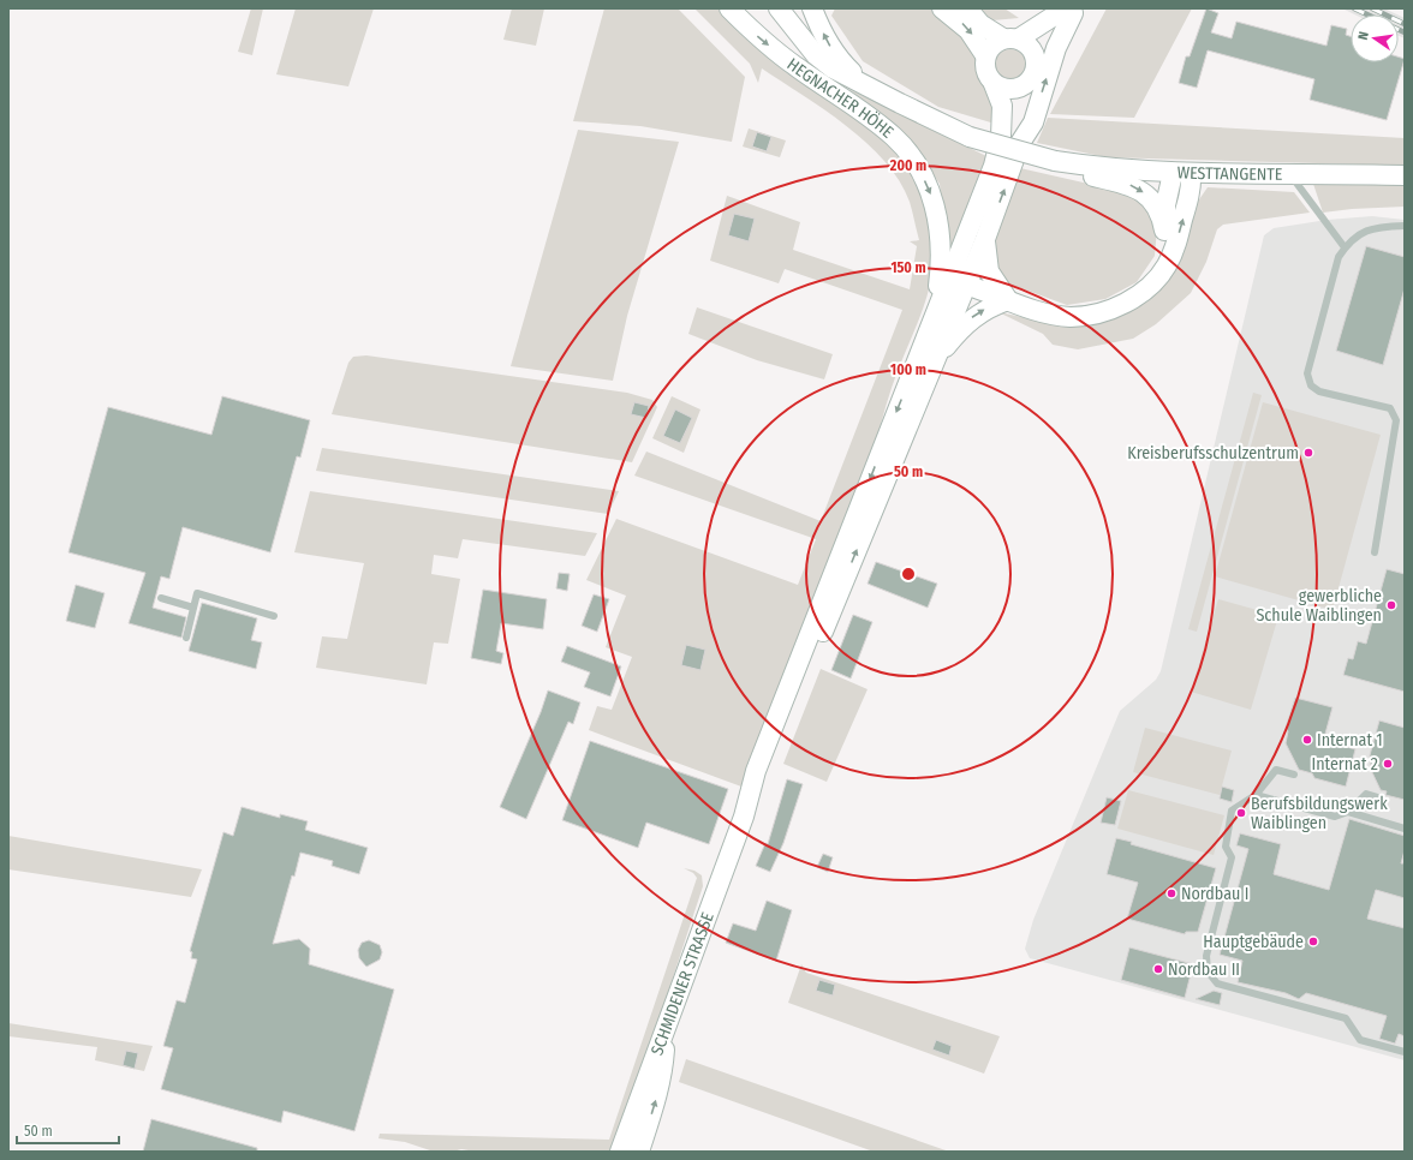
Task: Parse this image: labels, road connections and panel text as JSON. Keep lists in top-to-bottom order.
{
  "streets": {
    "main road": ["HEGNACHER HÖHE", "WESTTANGENTE", "SCHMIDENER STRASSE"]
  },
  "crossings": [
    ["HEGNACHER HÖHE", "WESTTANGENTE"],
    ["HEGNACHER HÖHE", "SCHMIDENER STRASSE"]
  ],
  "places": [
    "Kreisberufsschulzentrum",
    "gewerbliche Schule Waiblingen",
    "Internat 1",
    "Internat 2",
    "Berufsbildungswerk Waiblingen",
    "Nordbau I",
    "Hauptgebäude",
    "Nordbau II"
  ],
  "scale_bar": "50 m",
  "north": "left",
  "rings": [
    "200 m",
    "150 m",
    "100 m",
    "50 m"
  ]
}
